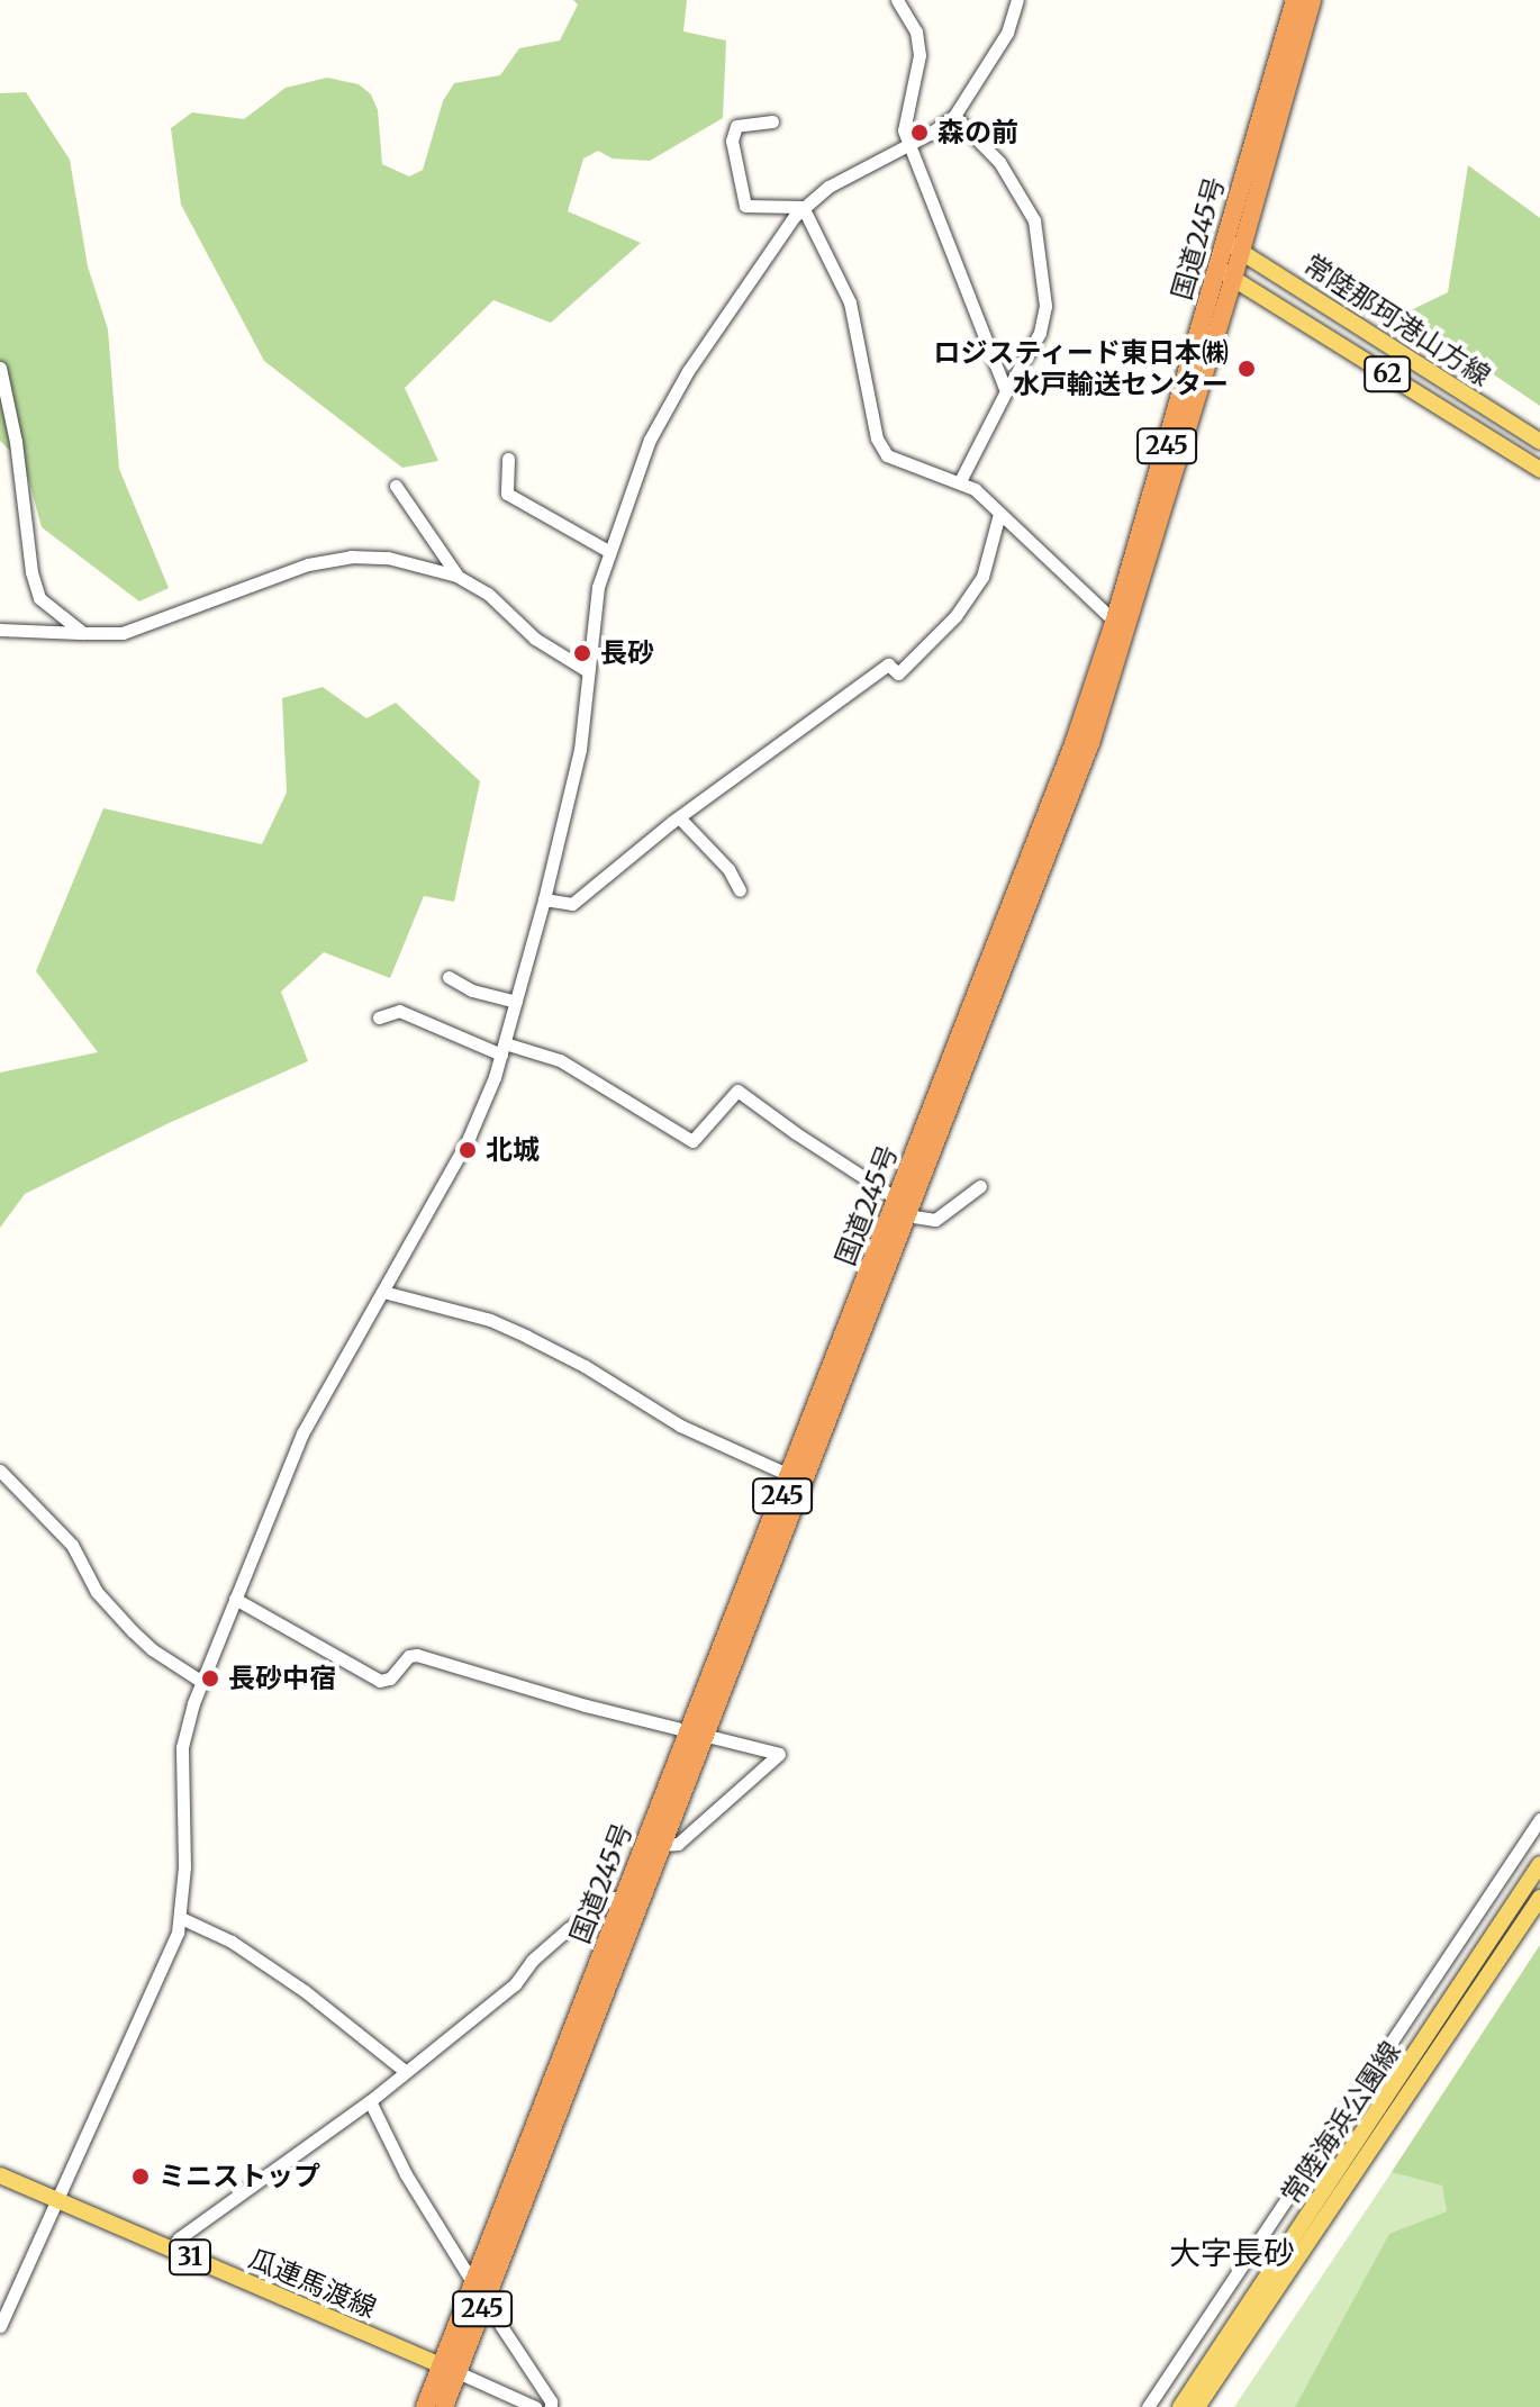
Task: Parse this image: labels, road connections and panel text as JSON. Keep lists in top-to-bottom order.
{
  "streets": {
    "highway": ["国道245号", "245"],
    "main road": [
      "常陸那珂港山方線",
      "62",
      "常陸海浜公園線",
      "31",
      "瓜連馬渡線"
    ]
  },
  "crossings": [
    ["国道245号", "常陸那珂港山方線"],
    ["国道245号", "瓜連馬渡線"]
  ],
  "districts": ["大字長砂"],
  "places": [
    "森の前",
    "ロジスティード東日本㈱ 水戸輸送センター",
    "長砂",
    "北城",
    "長砂中宿",
    "ミニストップ"
  ]
}
